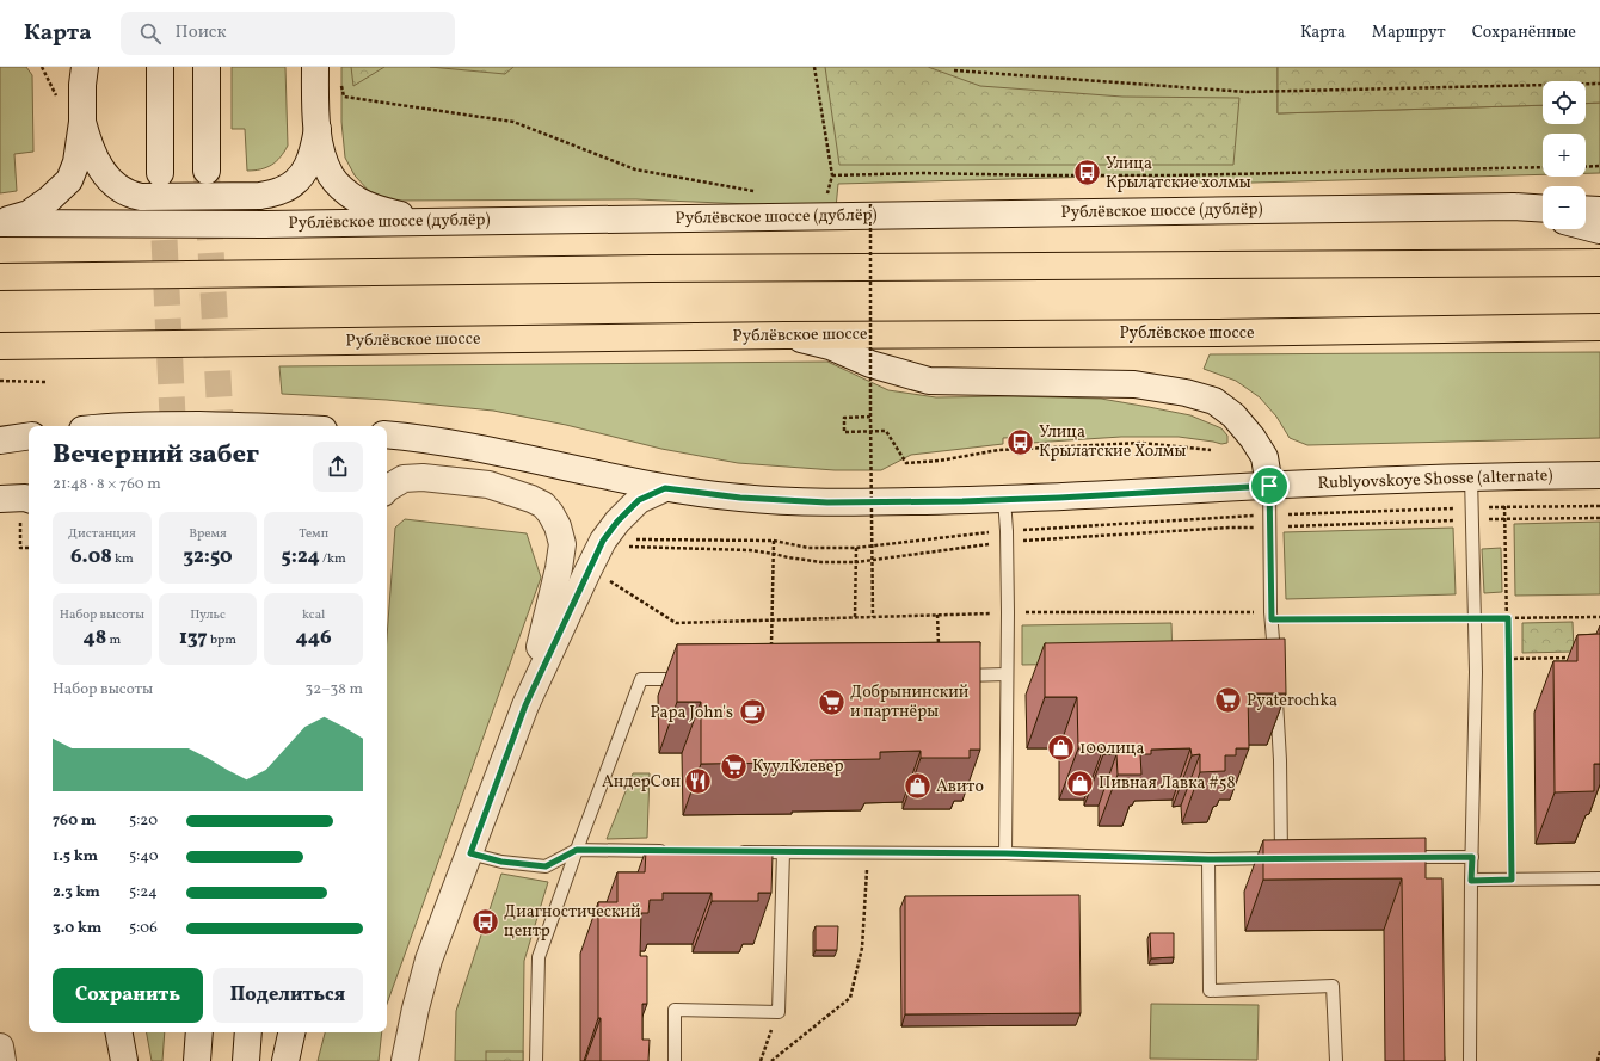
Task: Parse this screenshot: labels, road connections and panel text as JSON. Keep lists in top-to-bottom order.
{
  "streets": {
    "main road": ["Рублёвское шоссе (дублёр)", "Рублёвское шоссе", "Rublyovskoye Shosse (alternate)"]
  },
  "places": {
    "bus stop": ["Улица Крылатские холмы", "Улица Крылатские Холмы", "Диагностический центр"],
    "supermarket": ["Pyaterochka", "Добрынинский и партнёры", "КуулКлевер"],
    "cafe": ["Papa John's"],
    "shop": ["100лица", "Пивная Лавка #58", "Авито"],
    "restaurant": ["АндерСон"]
  },
  "page": {
    "header": "Карта",
    "search": "Поиск",
    "nav": ["Карта", "Маршрут", "Сохранённые"],
    "map_buttons": ["+", "−"],
    "heading": ["Вечерний забег", "21:48 · 8 × 760 m"],
    "stats": [
      ["Дистанция", "6.08 km"],
      ["Время", "32:50"],
      ["Темп", "5:24 /km"],
      ["Набор высоты", "48 m"],
      ["Пульс", "137 bpm"],
      ["kcal", "446"]
    ],
    "chart": ["Набор высоты", "32–38 m"],
    "list": [
      {
        "name": "760 m",
        "note": "5:20"
      },
      {
        "name": "1.5 km",
        "note": "5:40"
      },
      {
        "name": "2.3 km",
        "note": "5:24"
      },
      {
        "name": "3.0 km",
        "note": "5:06"
      }
    ],
    "buttons": ["Сохранить", "Поделиться"]
  }
}
